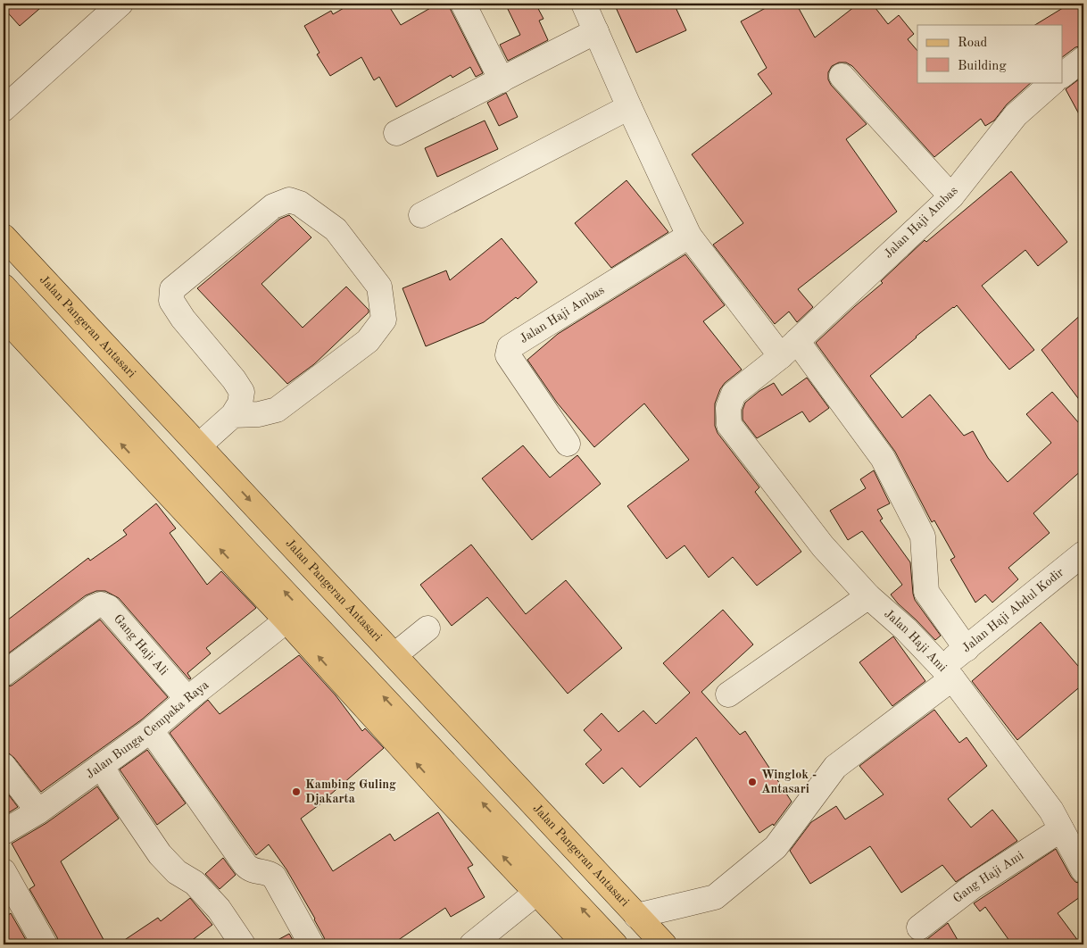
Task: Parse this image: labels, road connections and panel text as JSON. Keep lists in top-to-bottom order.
{
  "streets": {
    "main road": ["Jalan Pangeran Antasari"],
    "street": [
      "Jalan Haji Ambas",
      "Jalan Haji Abdul Kodir",
      "Jalan Haji Ami",
      "Gang Haji Ali",
      "Jalan Bunga Cempaka Raya",
      "Gang Haji Ami"
    ]
  },
  "crossings": [
    ["Jalan Haji Ambas", "Jalan Haji Ami"],
    ["Jalan Pangeran Antasari", "Jalan Haji Abdul Kodir"],
    ["Jalan Haji Abdul Kodir", "Jalan Haji Ami"],
    ["Jalan Haji Ami", "Gang Haji Ami"],
    ["Gang Haji Ali", "Jalan Bunga Cempaka Raya"]
  ],
  "places": ["Winglok - Antasari", "Kambing Guling Djakarta"],
  "legend": ["Road", "Building"]
}
